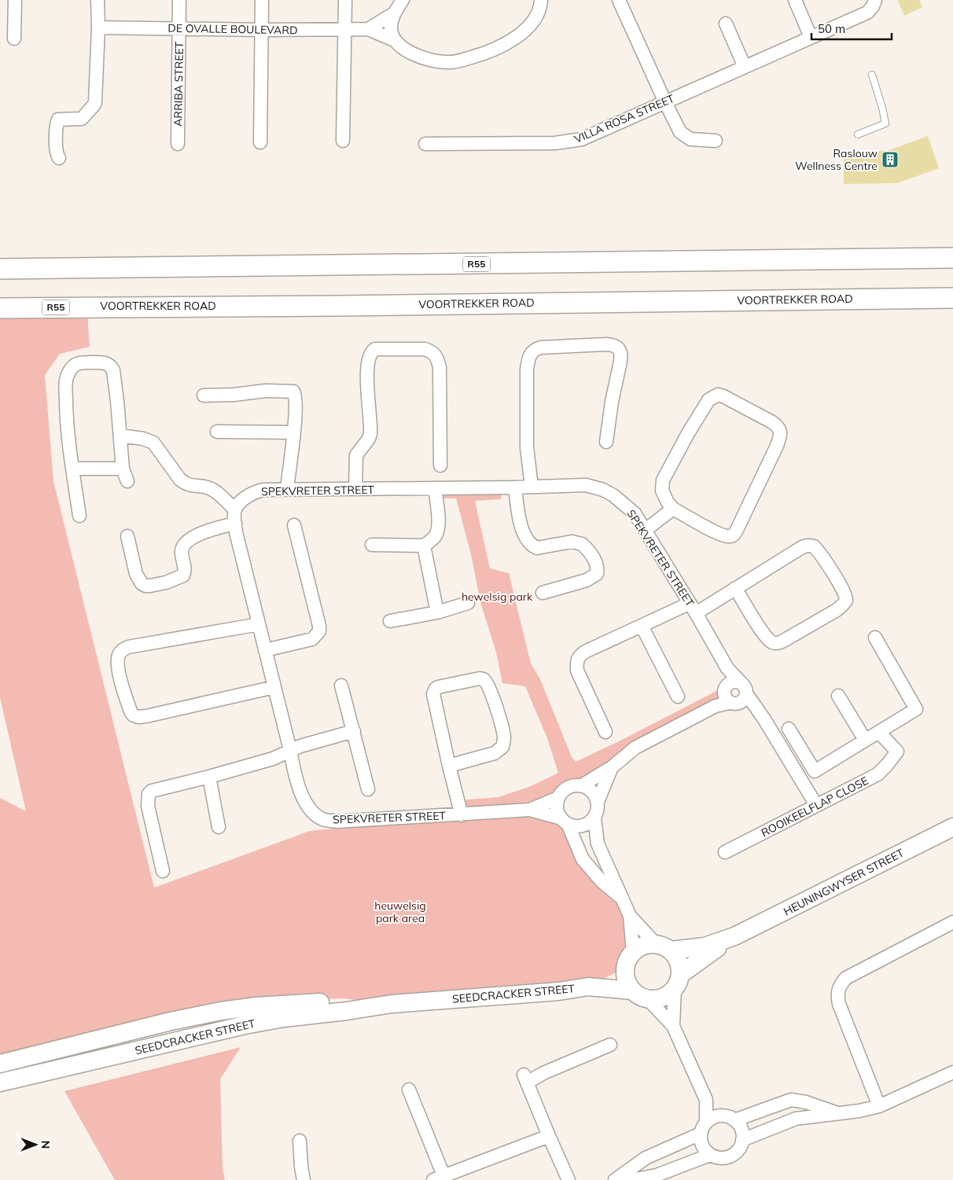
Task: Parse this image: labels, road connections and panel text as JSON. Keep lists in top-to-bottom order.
{
  "streets": {
    "main road": ["R55", "VOORTREKKER ROAD"],
    "street": [
      "DE OVALLE BOULEVARD",
      "ARRIBA STREET",
      "VILLA ROSA STREET",
      "SPEKVRETER STREET",
      "ROOIKEELFLAP CLOSE",
      "HEUNINGWYSER STREET",
      "SEEDCRACKER STREET"
    ]
  },
  "crossings": [
    ["DE OVALLE BOULEVARD", "ARRIBA STREET"],
    ["SPEKVRETER STREET", "ROOIKEELFLAP CLOSE"],
    ["HEUNINGWYSER STREET", "SEEDCRACKER STREET"]
  ],
  "parks": ["hewelsig park", "heuwelsig park area"],
  "places": {
    "building": ["Raslouw Wellness Centre"]
  },
  "scale_bar": "50 m",
  "north": "right"
}
